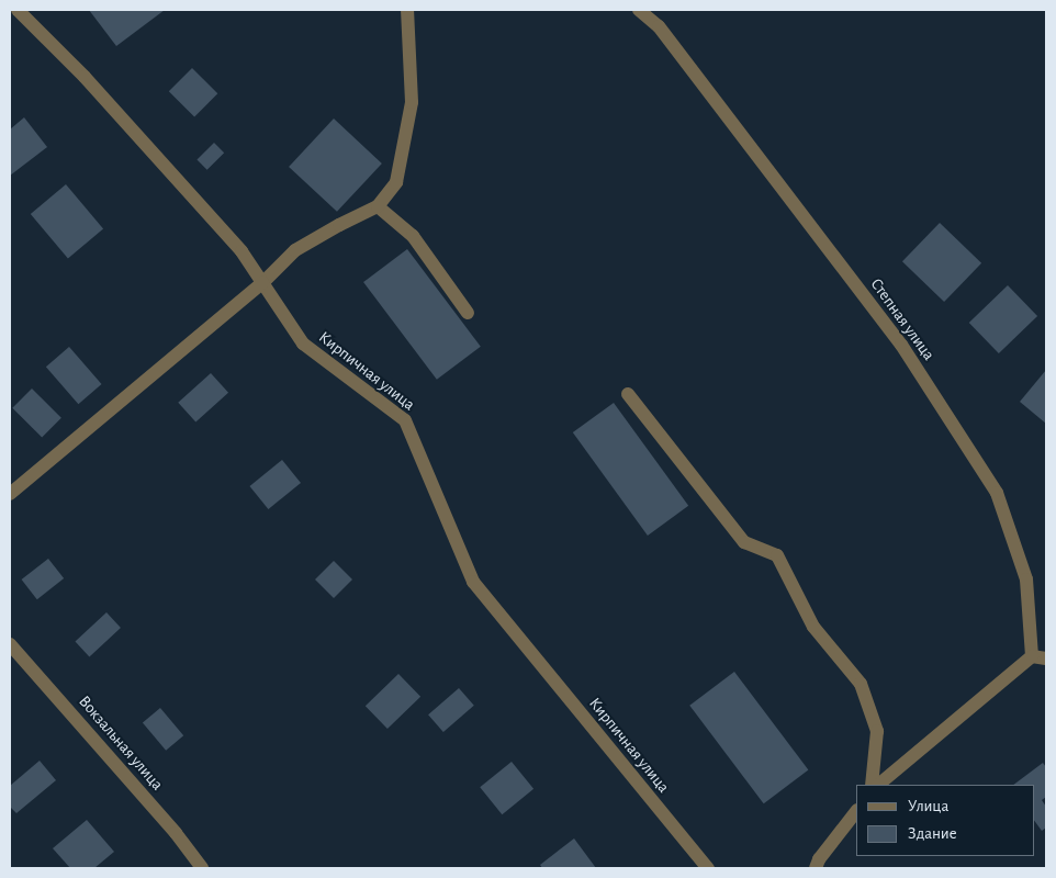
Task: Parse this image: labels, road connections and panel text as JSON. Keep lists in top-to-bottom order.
{
  "streets": {
    "street": ["Степная улица", "Кирпичная улица", "Вокзальная улица"]
  },
  "legend": ["Улица", "Здание"]
}
